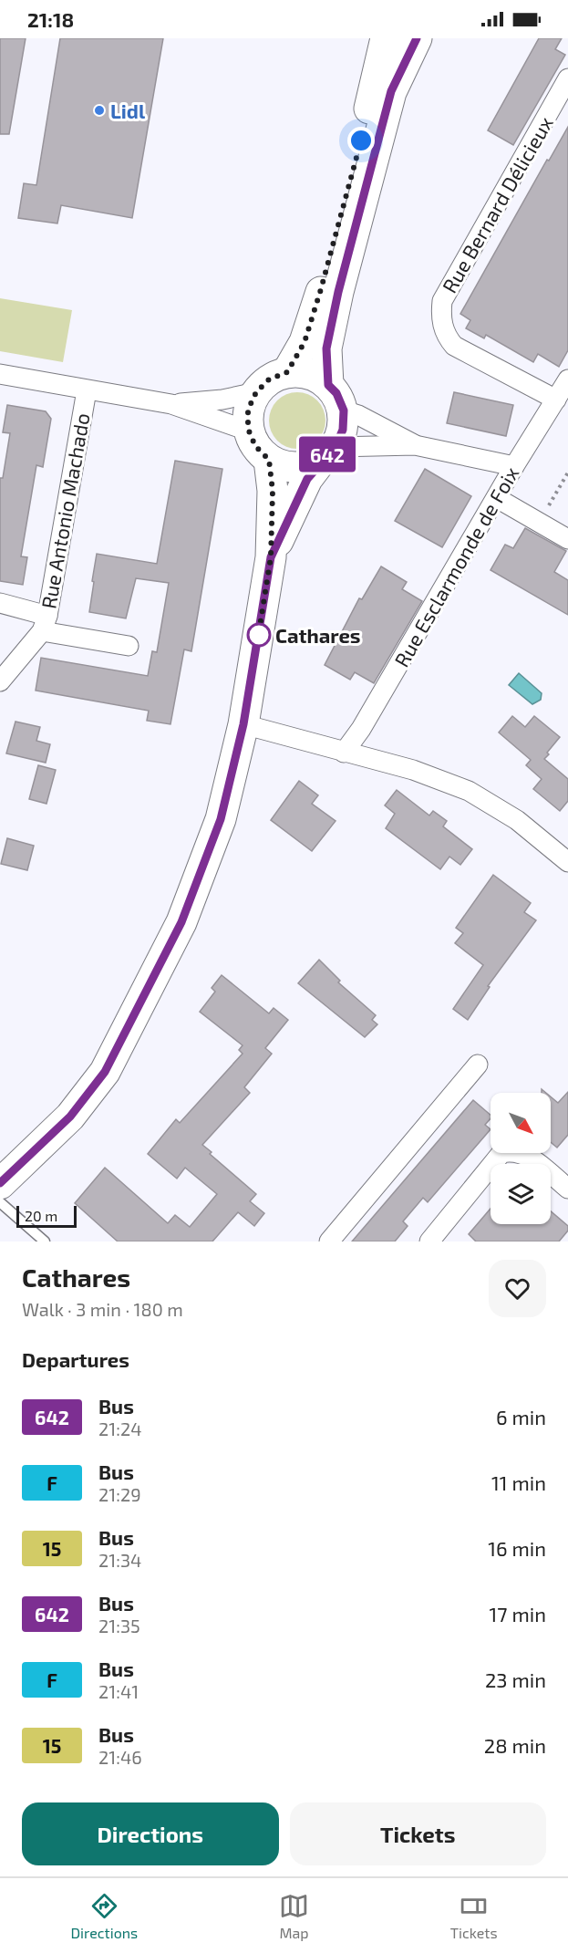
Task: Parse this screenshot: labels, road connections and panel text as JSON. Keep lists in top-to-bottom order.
{
  "streets": {
    "street": ["Rue Bernard Délicieux", "Rue Antonio Machado", "Rue Esclarmonde de Foix"]
  },
  "crossings": [
    ["Rue Bernard Délicieux", "Rue Esclarmonde de Foix"]
  ],
  "places": ["Lidl", "Cathares"],
  "lines": ["bus line 642"],
  "scale_bar": "20 m",
  "north": "bottom right",
  "page": {
    "status": "21:18",
    "on_map": "642",
    "scale": "20 m",
    "heading": [
      ["Cathares", "Walk · 3 min · 180 m"],
      "Departures"
    ],
    "list": [
      {
        "mark": "642",
        "name": "Bus",
        "note": "21:24",
        "value": "6 min"
      },
      {
        "mark": "F",
        "name": "Bus",
        "note": "21:29",
        "value": "11 min"
      },
      {
        "mark": "15",
        "name": "Bus",
        "note": "21:34",
        "value": "16 min"
      },
      {
        "mark": "642",
        "name": "Bus",
        "note": "21:35",
        "value": "17 min"
      },
      {
        "mark": "F",
        "name": "Bus",
        "note": "21:41",
        "value": "23 min"
      },
      {
        "mark": "15",
        "name": "Bus",
        "note": "21:46",
        "value": "28 min"
      }
    ],
    "buttons": ["Directions", "Tickets"],
    "tabs": ["Directions", "Map", "Tickets"]
  }
}
